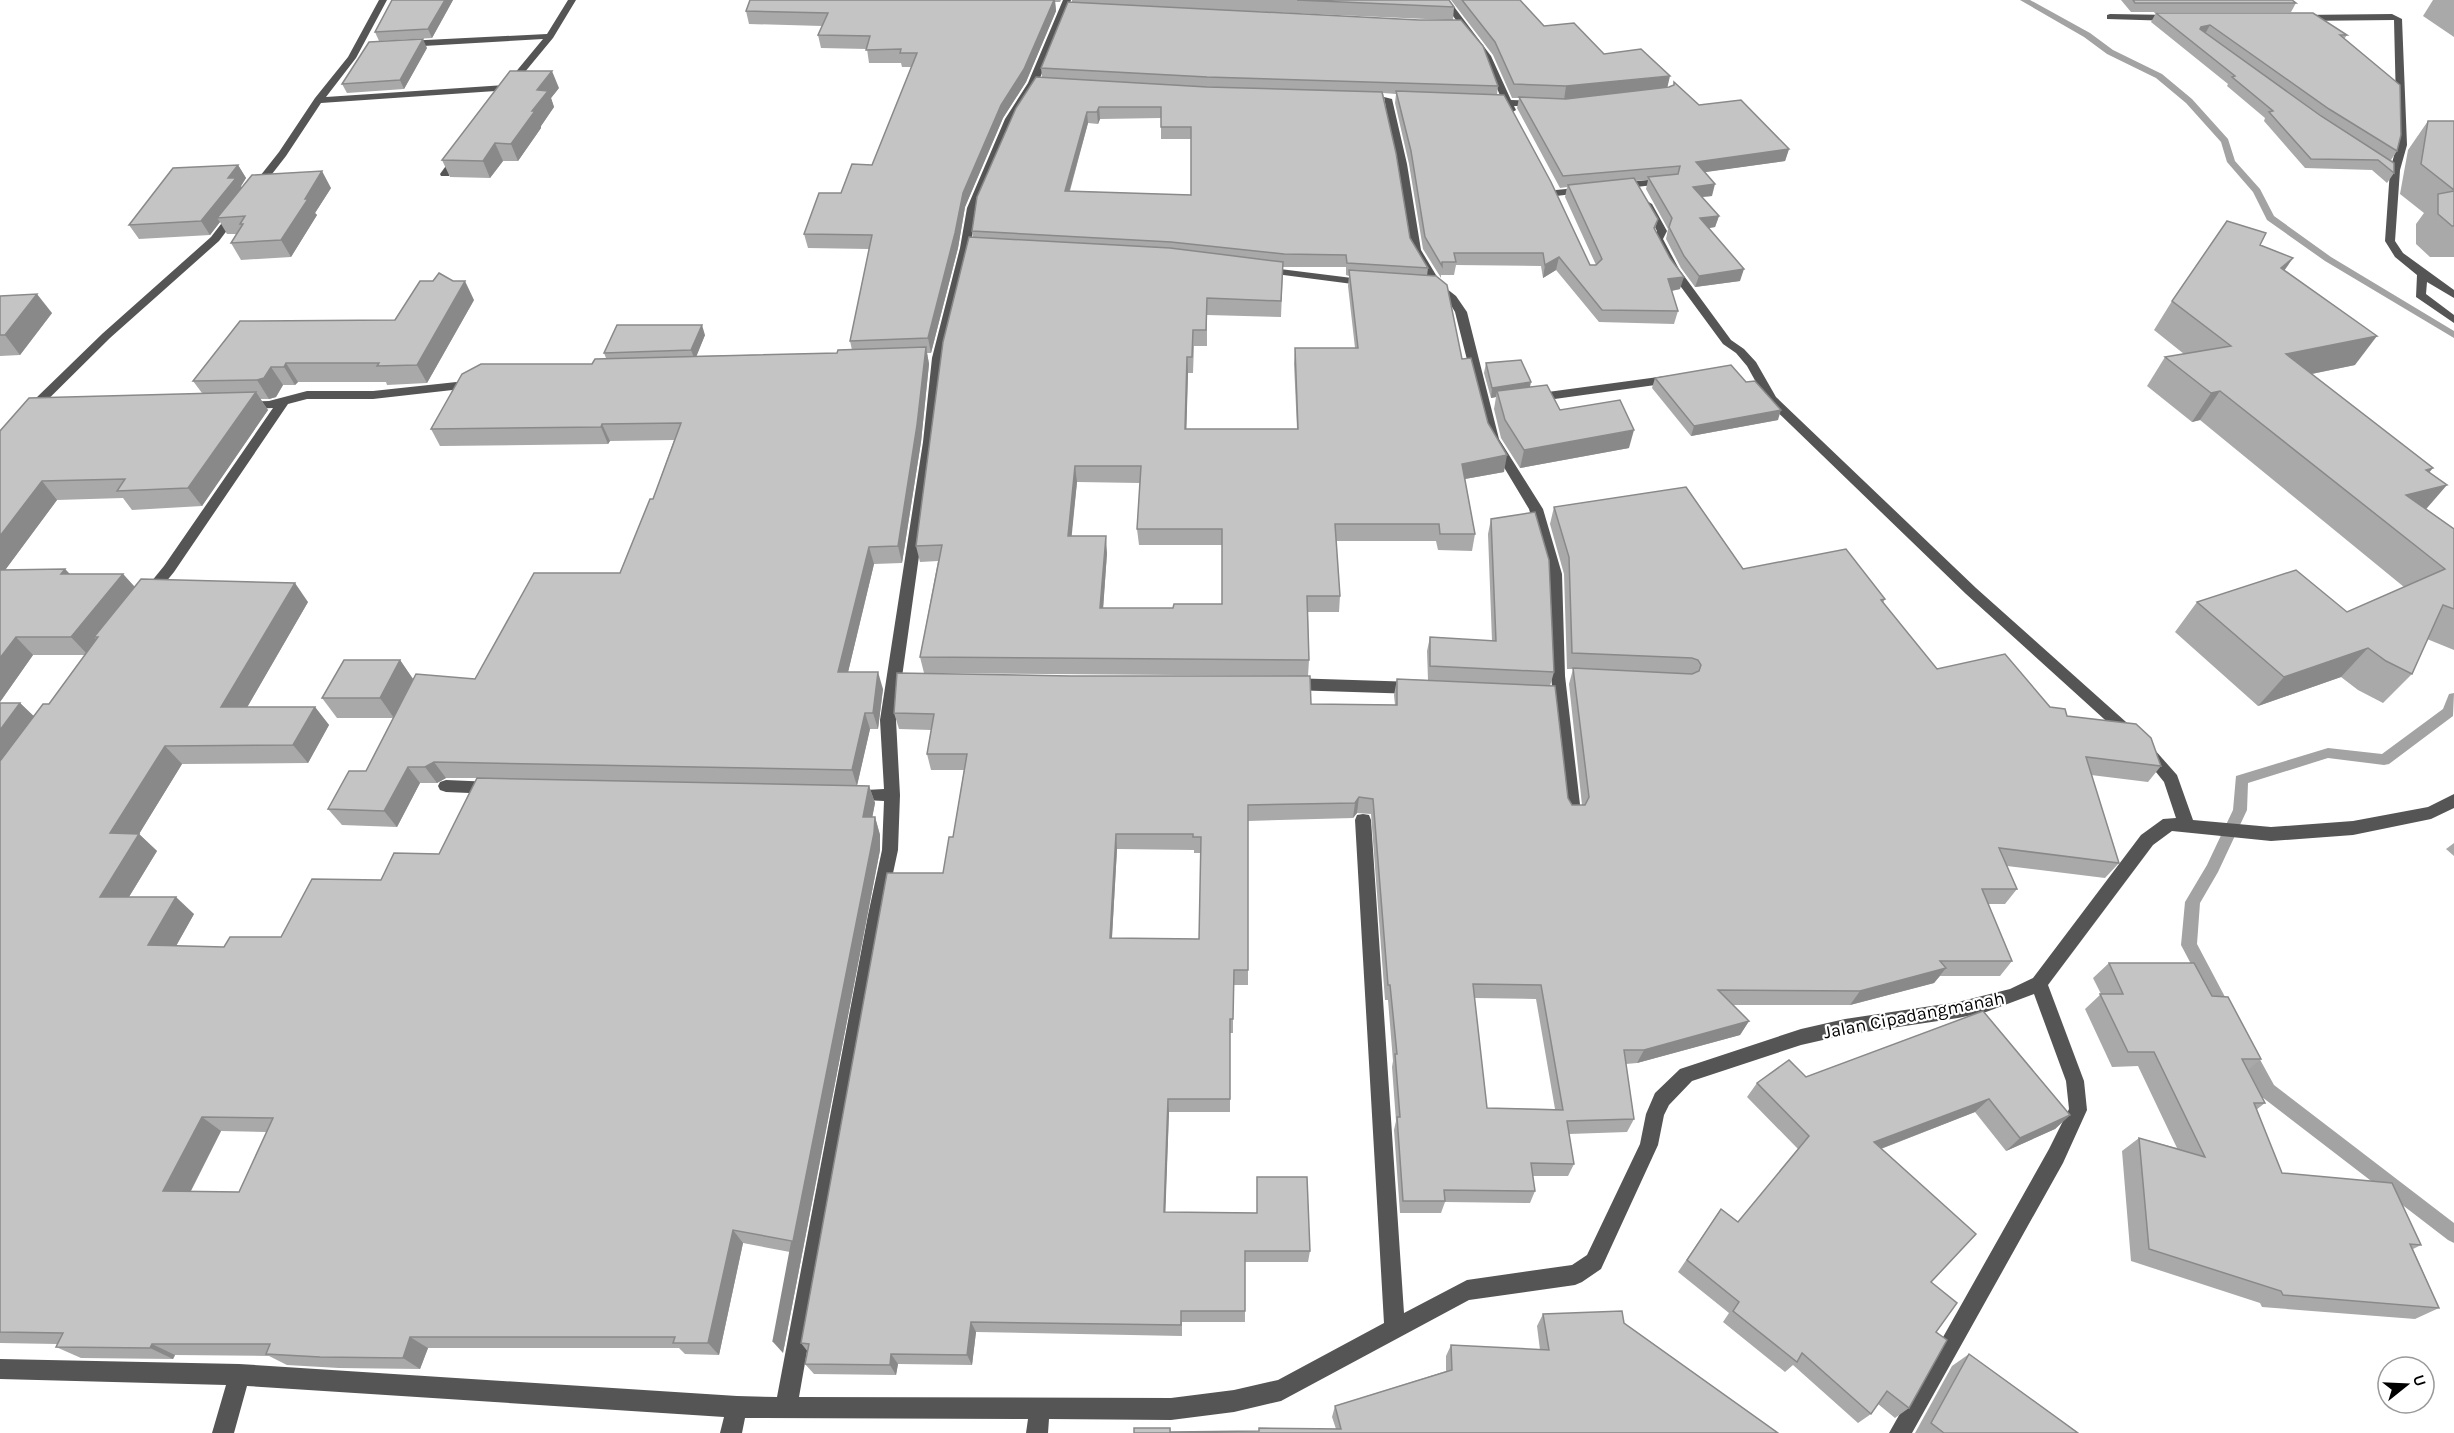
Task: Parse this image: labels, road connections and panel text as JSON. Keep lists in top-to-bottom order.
{
  "streets": {
    "street": ["Jalan Cipadangmanah"]
  },
  "north": "right"
}
